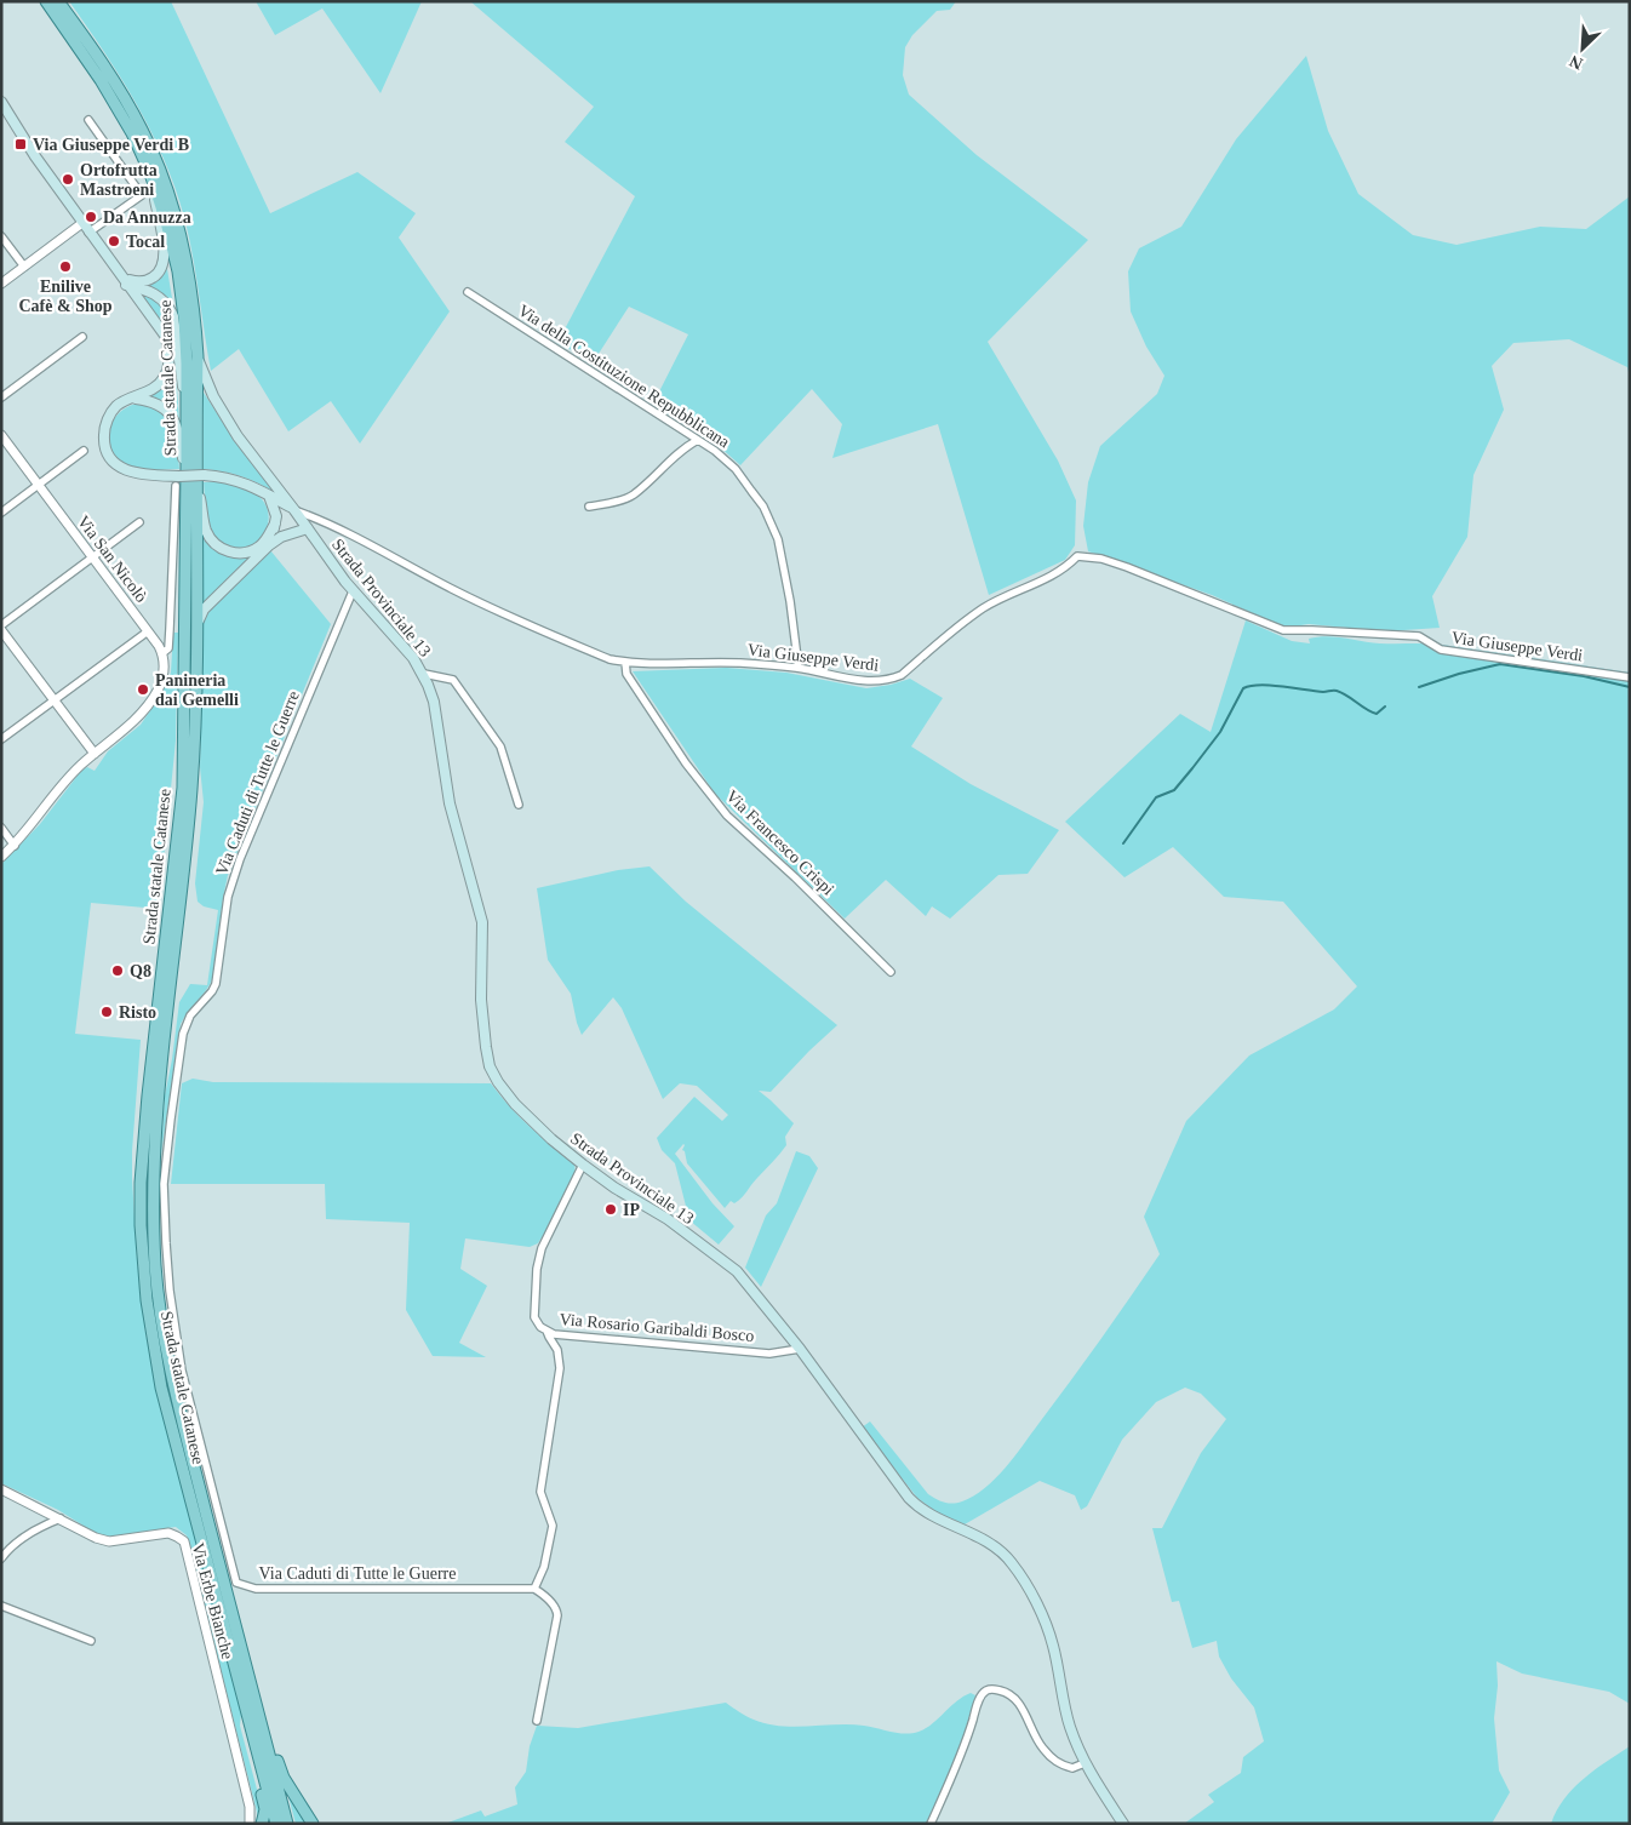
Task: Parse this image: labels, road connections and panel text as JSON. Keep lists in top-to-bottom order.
{
  "streets": {
    "main road": ["Strada statale Catanese", "Strada Provinciale 13"],
    "street": [
      "Via della Costituzione Repubblicana",
      "Via San Nicolò",
      "Via Giuseppe Verdi",
      "Via Caduti di Tutte le Guerre",
      "Via Francesco Crispi",
      "Via Rosario Garibaldi Bosco",
      "Via Erbe Bianche"
    ]
  },
  "crossings": [
    ["Via della Costituzione Repubblicana", "Via Giuseppe Verdi"],
    ["Strada statale Catanese", "Strada Provinciale 13"],
    ["Strada Provinciale 13", "Via Giuseppe Verdi"],
    ["Strada Provinciale 13", "Via Caduti di Tutte le Guerre"],
    ["Strada Provinciale 13", "Via Rosario Garibaldi Bosco"],
    ["Via Giuseppe Verdi", "Via Francesco Crispi"]
  ],
  "places": {
    "transit": ["Via Giuseppe Verdi B"],
    "other": [
      "Ortofrutta Mastroeni",
      "Da Annuzza",
      "Tocal",
      "Enilive Cafè & Shop",
      "Panineria dai Gemelli",
      "Q8",
      "Risto",
      "IP"
    ]
  },
  "north": "bottom left"
}
